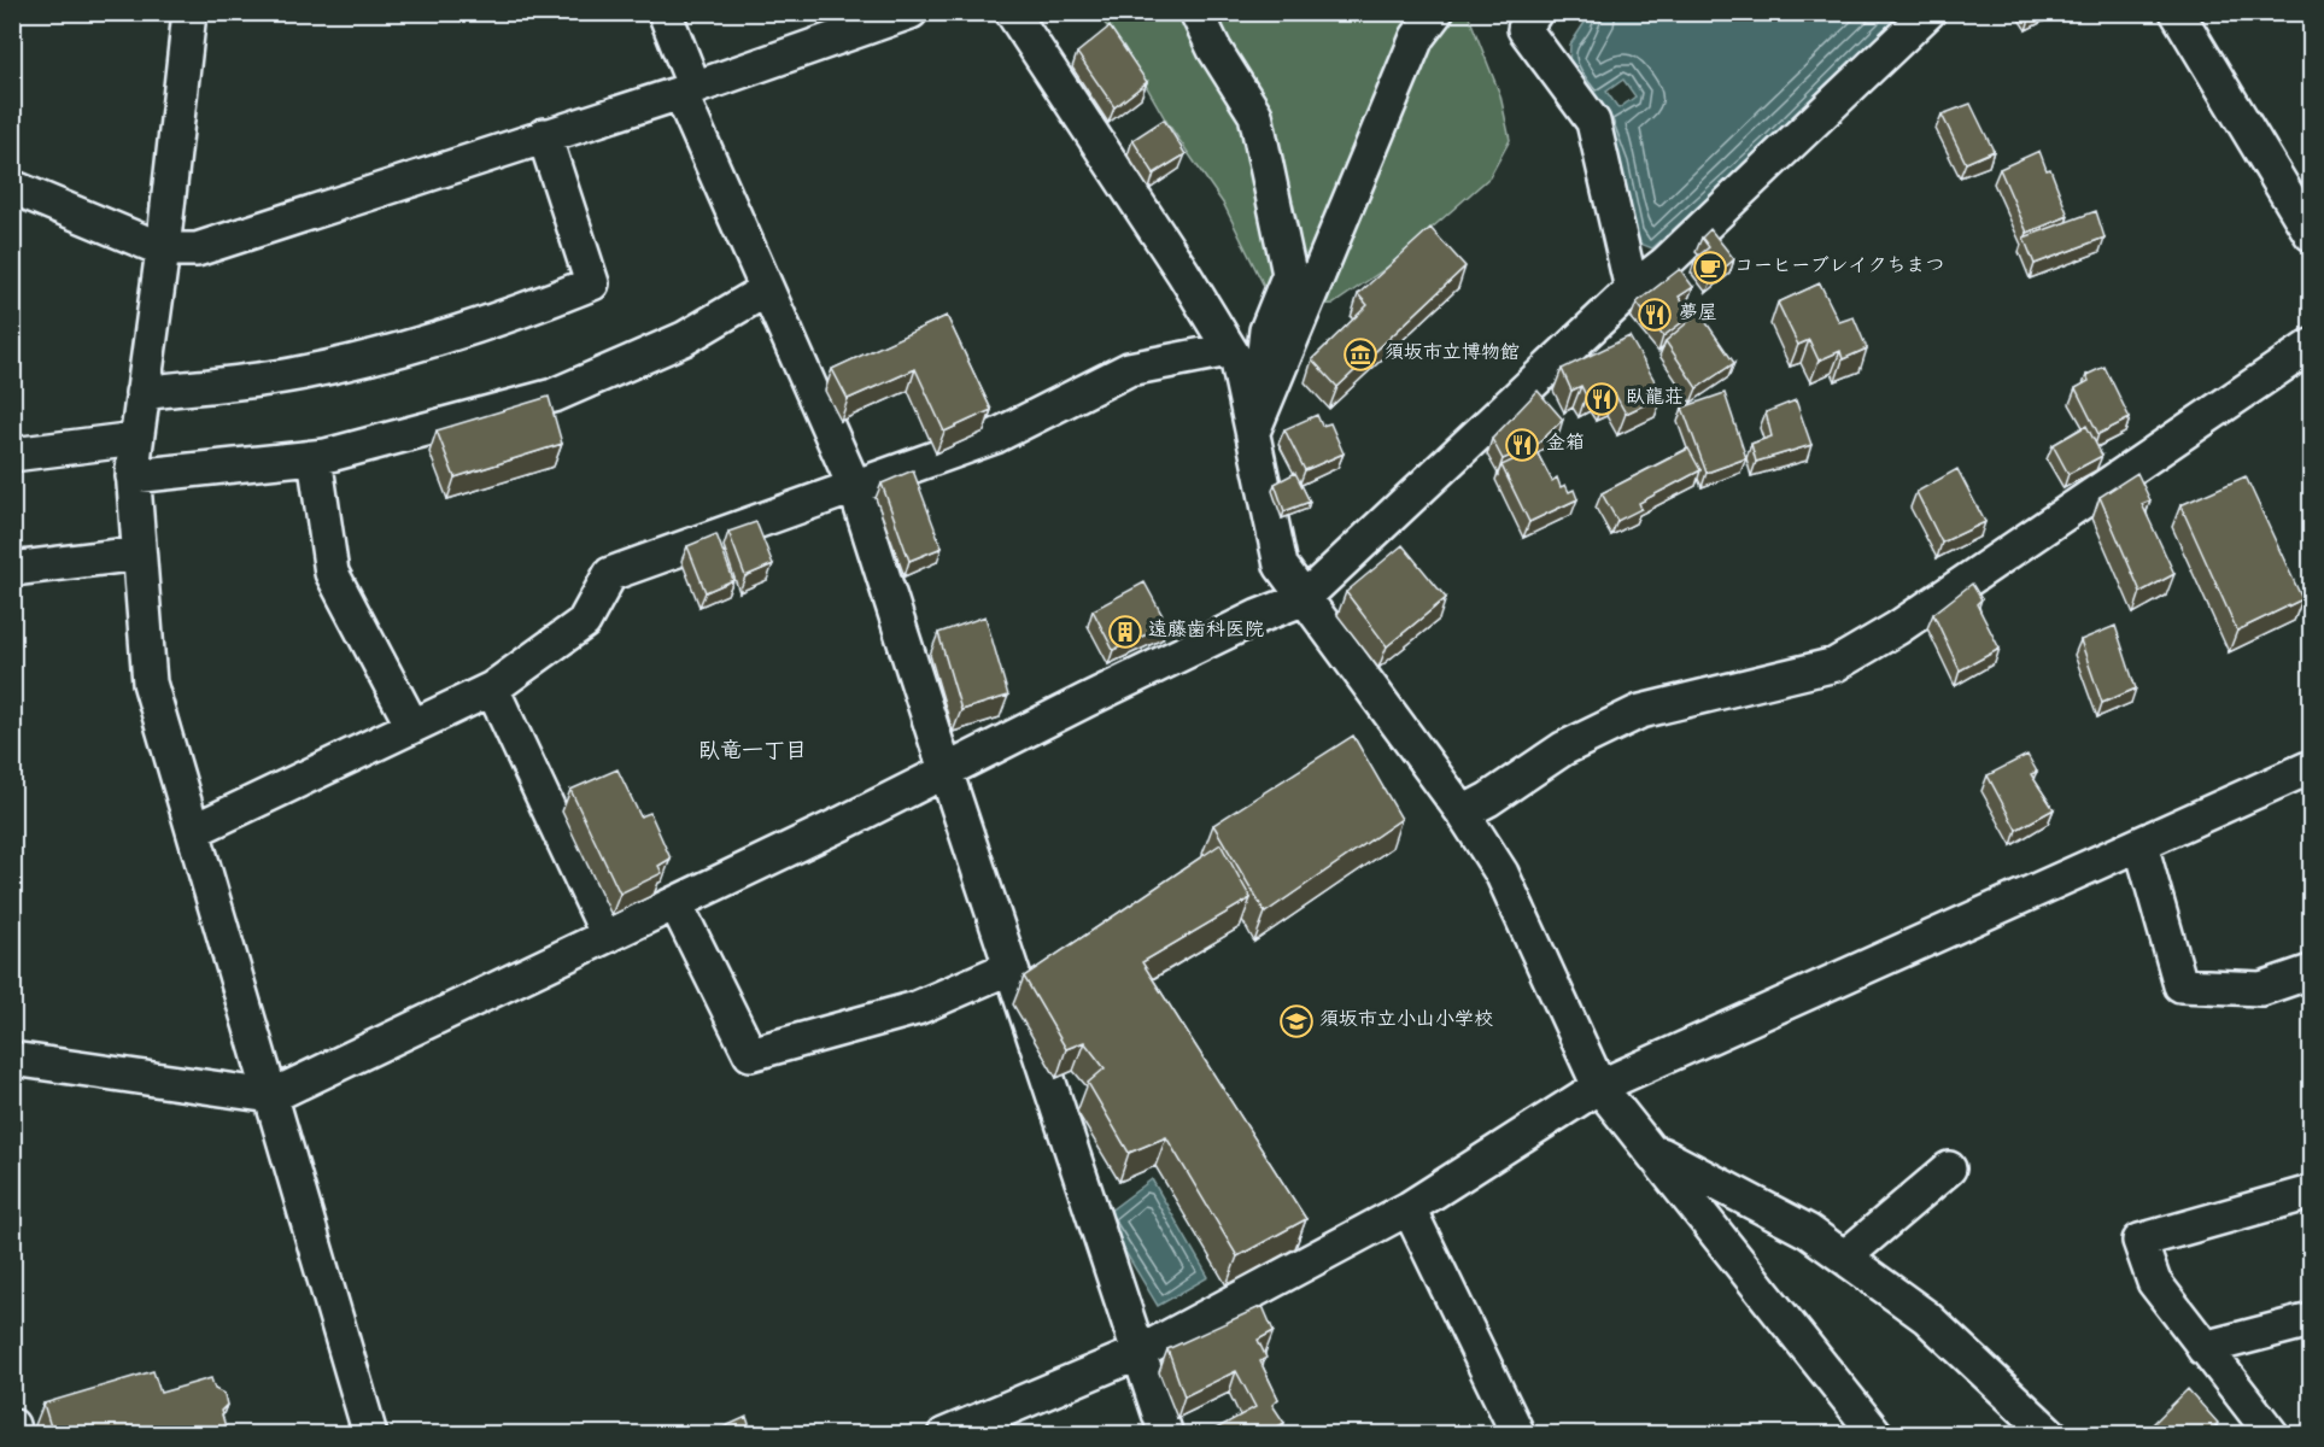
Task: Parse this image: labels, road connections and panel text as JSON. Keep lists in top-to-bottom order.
{
  "districts": ["臥竜一丁目"],
  "places": {
    "cafe": ["コーヒーブレイクちまつ"],
    "restaurant": ["夢屋", "臥龍荘", "金箱"],
    "museum": ["須坂市立博物館"],
    "building": ["遠藤歯科医院"],
    "school or university": ["須坂市立小山小学校"]
  }
}
